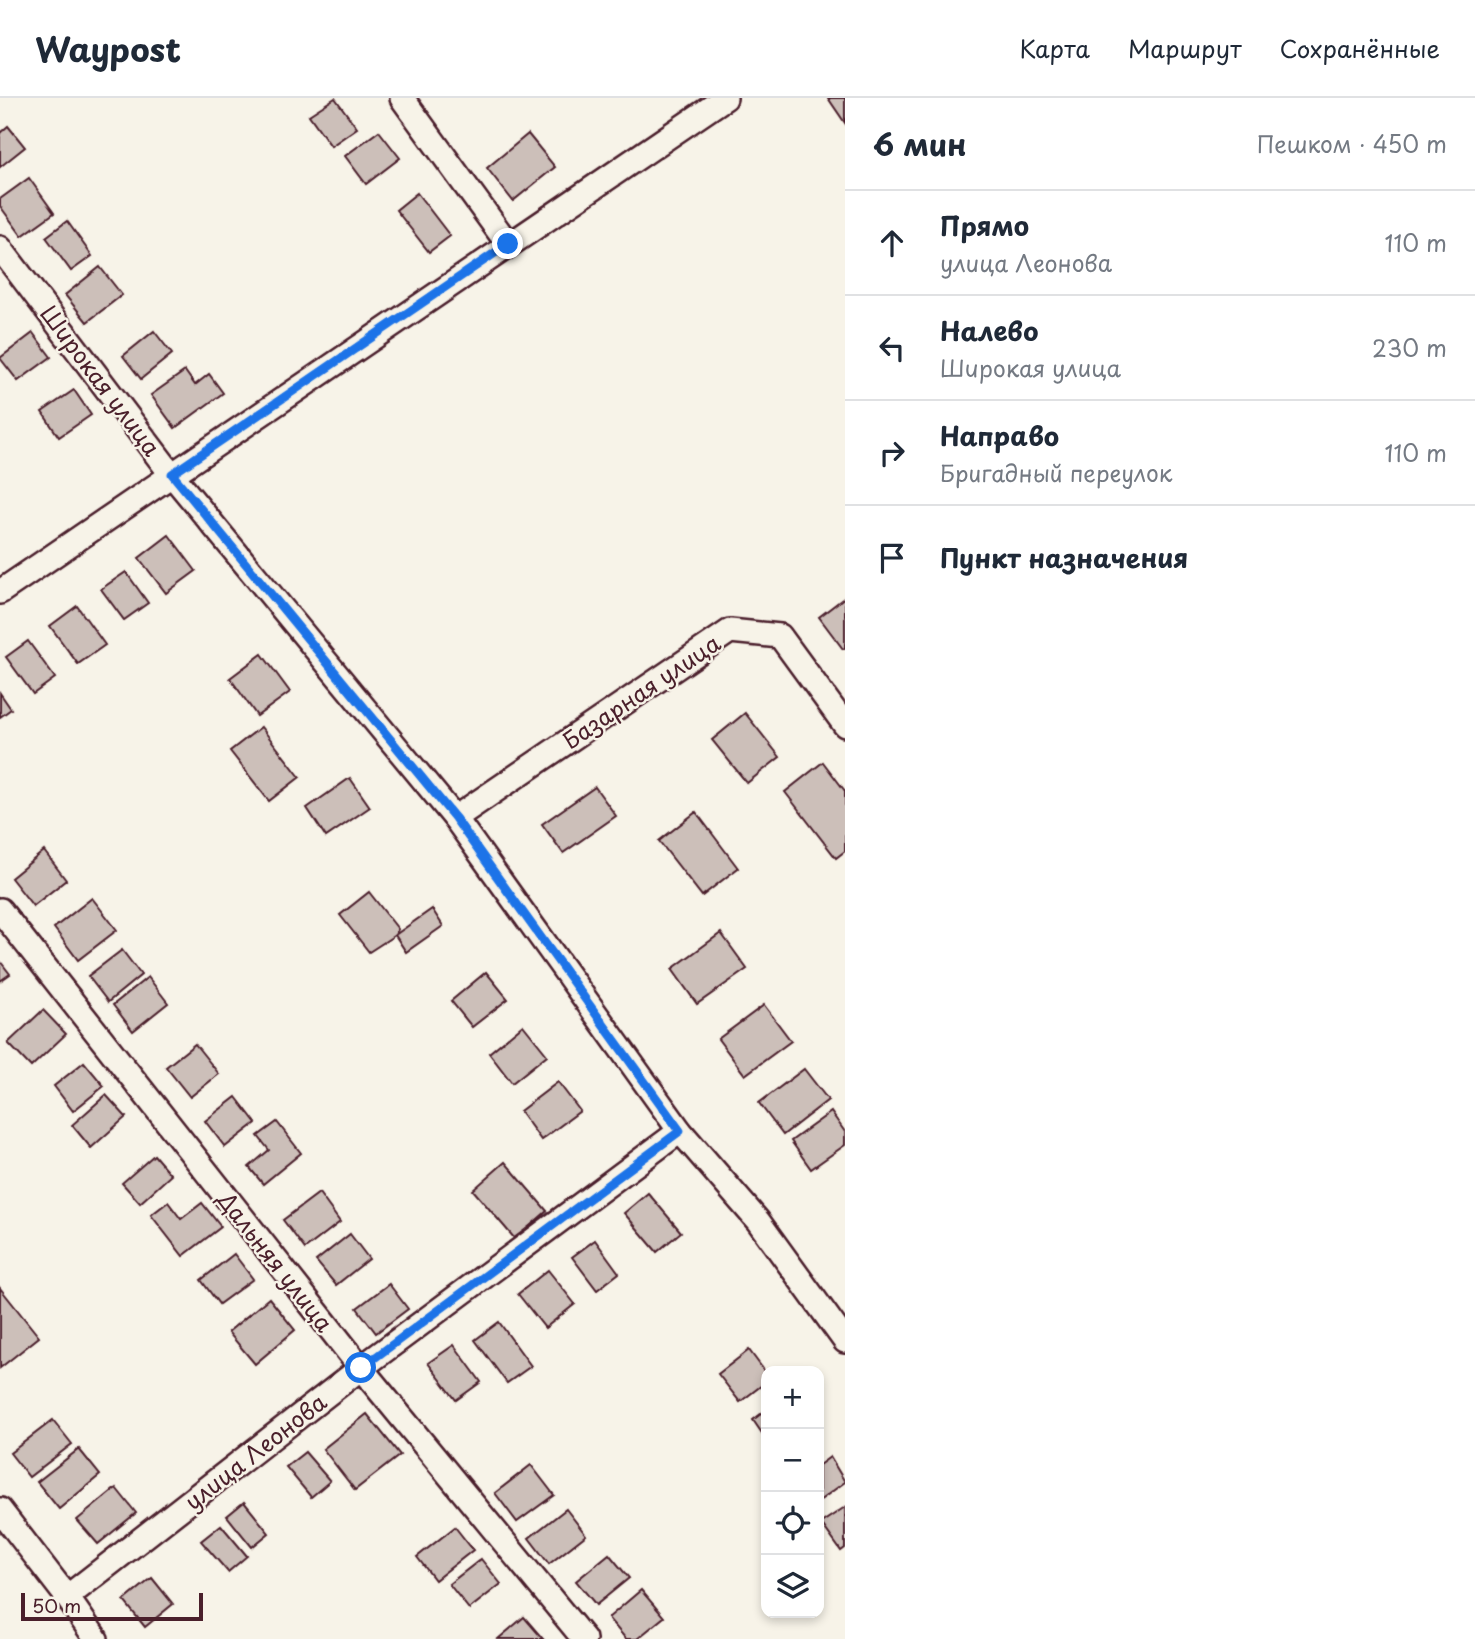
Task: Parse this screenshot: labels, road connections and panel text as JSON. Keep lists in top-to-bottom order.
{
  "streets": {
    "street": [
      "Широкая улица",
      "Базарная улица",
      "Дальняя улица",
      "улица Леонова"
    ]
  },
  "crossings": [
    ["Широкая улица", "Базарная улица"],
    ["Широкая улица", "улица Леонова"],
    ["Дальняя улица", "улица Леонова"]
  ],
  "scale_bar": "50 m",
  "page": {
    "header": "Waypost",
    "nav": ["Карта", "Маршрут", "Сохранённые"],
    "heading": ["6 мин", "Пешком · 450 m"],
    "list": [
      ["Прямо", "улица Леонова", "110 m"],
      ["Налево", "Широкая улица", "230 m"],
      ["Направо", "Бригадный переулок", "110 m"],
      "Пункт назначения"
    ],
    "map_buttons": ["+", "−"],
    "scale": "50 m"
  }
}
